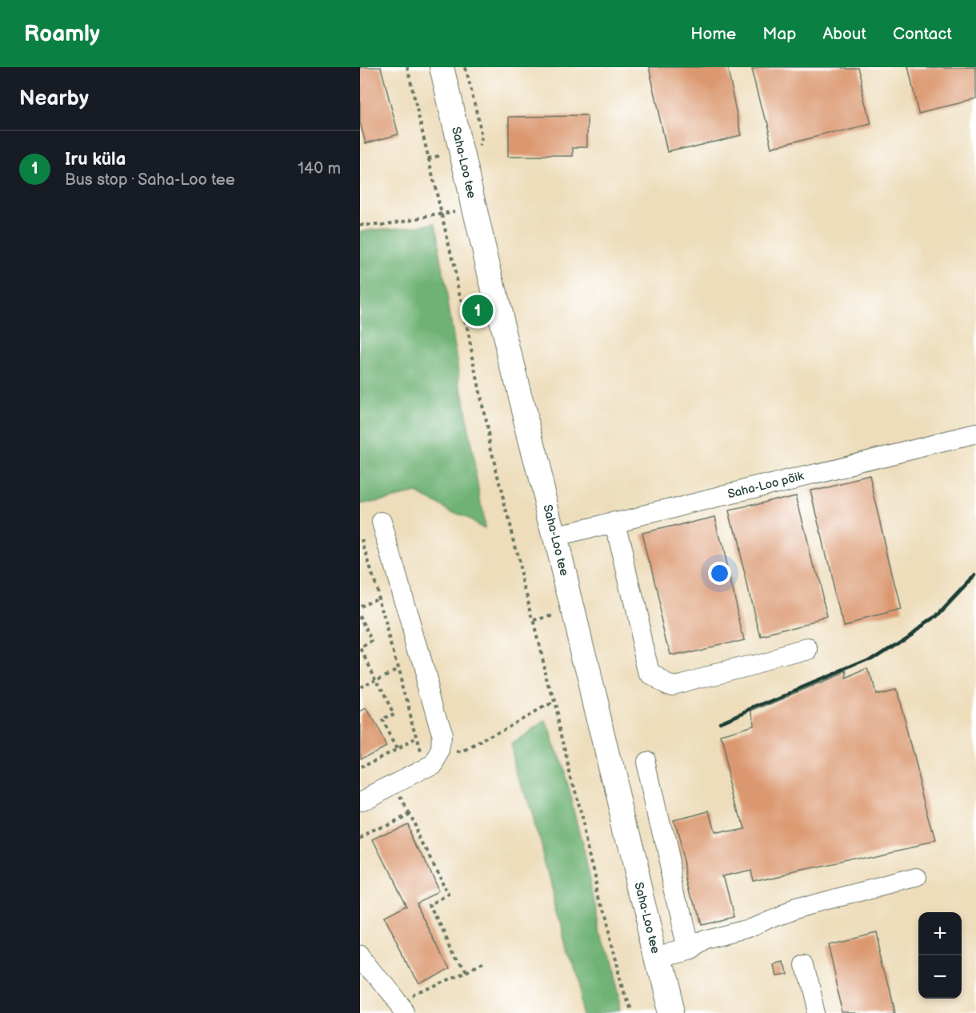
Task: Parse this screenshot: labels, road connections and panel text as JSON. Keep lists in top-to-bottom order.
{
  "streets": {
    "main road": ["Saha-Loo tee"],
    "street": ["Saha-Loo põik"]
  },
  "crossings": [
    ["Saha-Loo tee", "Saha-Loo põik"]
  ],
  "page": {
    "header": "Roamly",
    "nav": [
      "Home",
      "Map",
      "About",
      "Contact"
    ],
    "heading": "Nearby",
    "list": [
      {
        "mark": "1",
        "name": "Iru küla",
        "note": "Bus stop · Saha-Loo tee",
        "value": "140 m"
      }
    ],
    "pins": "1",
    "map_buttons": ["+", "−"]
  }
}
